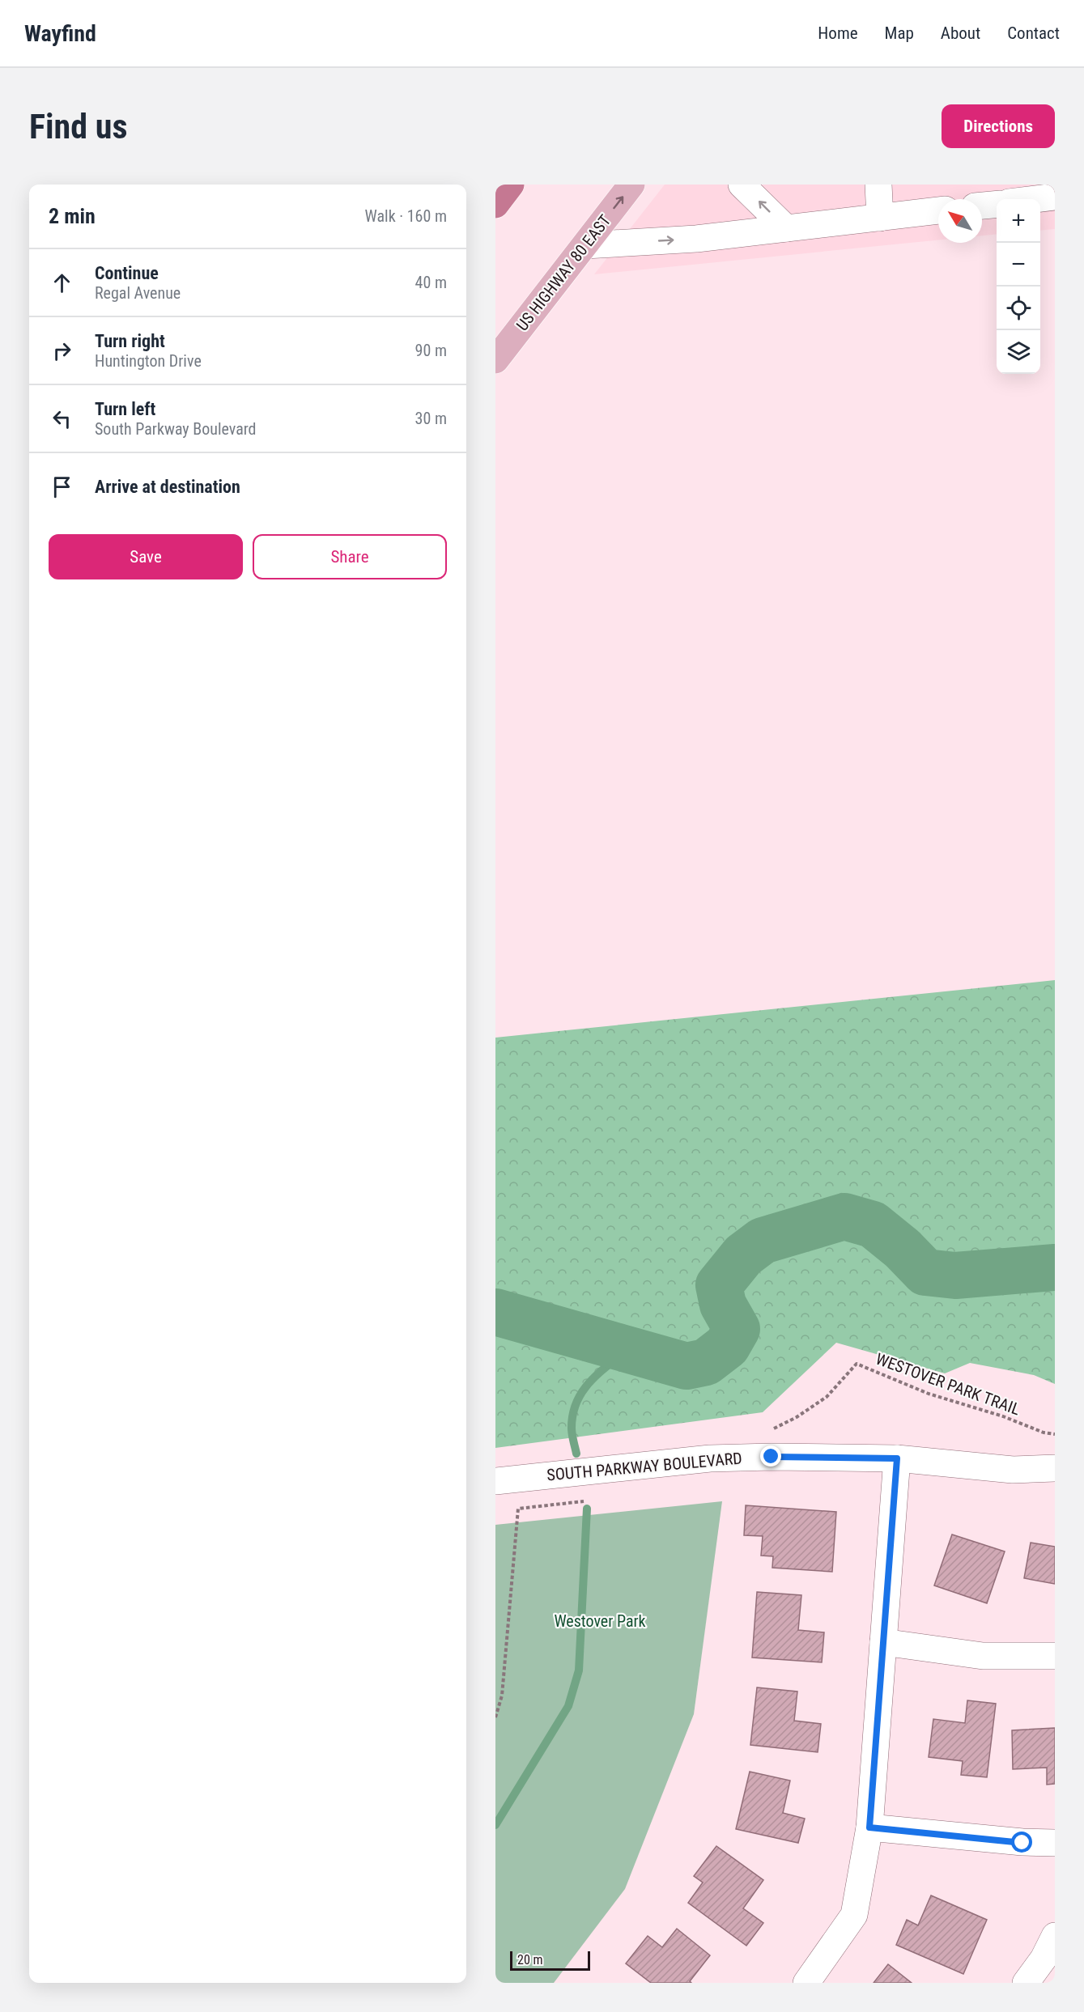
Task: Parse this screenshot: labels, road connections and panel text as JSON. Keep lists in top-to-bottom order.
{
  "streets": {
    "main road": ["US HIGHWAY 80 EAST"],
    "street": ["SOUTH PARKWAY BOULEVARD"],
    "path": ["WESTOVER PARK TRAIL"]
  },
  "parks": ["Westover Park"],
  "scale_bar": "20 m",
  "north": "top left",
  "page": {
    "header": "Wayfind",
    "nav": [
      "Home",
      "Map",
      "About",
      "Contact"
    ],
    "buttons": [
      "Directions",
      ["Save", "Share"]
    ],
    "title": "Find us",
    "heading": ["2 min", "Walk · 160 m"],
    "map_buttons": ["+", "−"],
    "list": [
      ["Continue", "Regal Avenue", "40 m"],
      ["Turn right", "Huntington Drive", "90 m"],
      ["Turn left", "South Parkway Boulevard", "30 m"],
      "Arrive at destination"
    ],
    "scale": "20 m"
  }
}
